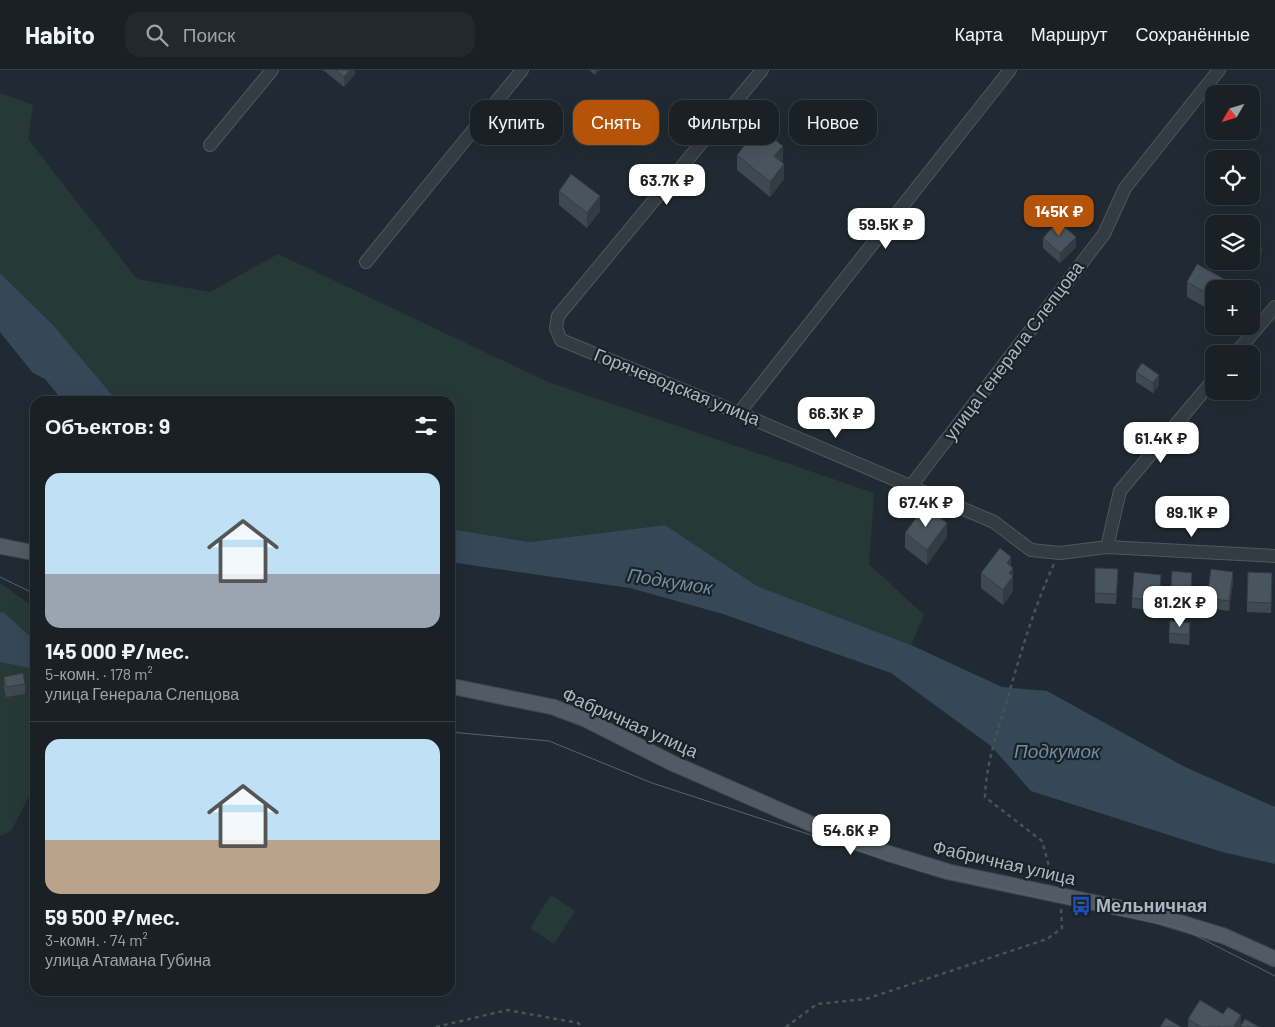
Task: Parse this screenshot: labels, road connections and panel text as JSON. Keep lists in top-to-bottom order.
{
  "streets": {
    "main road": ["Фабричная улица"],
    "street": ["улица Генерала Слепцова", "Горячеводская улица"]
  },
  "crossings": [
    ["улица Генерала Слепцова", "Горячеводская улица"]
  ],
  "water": ["Подкумок"],
  "places": {
    "bus stop": ["Мельничная"]
  },
  "north": "bottom left",
  "page": {
    "header": "Habito",
    "search": "Поиск",
    "nav": ["Карта", "Маршрут", "Сохранённые"],
    "map_buttons": ["+", "−"],
    "chip": [
      "Купить",
      "Снять",
      "Фильтры",
      "Новое"
    ],
    "price": [
      "63.7K ₽",
      "145K ₽",
      "59.5K ₽",
      "66.3K ₽",
      "61.4K ₽",
      "67.4K ₽",
      "89.1K ₽",
      "81.2K ₽",
      "54.6K ₽"
    ],
    "heading": "Объектов: 9",
    "list": [
      {
        "name": "145 000 ₽/мес.",
        "note": "5-комн. · 178 m² · улица Генерала Слепцова"
      },
      {
        "name": "59 500 ₽/мес.",
        "note": "3-комн. · 74 m² · улица Атамана Губина"
      }
    ]
  }
}
